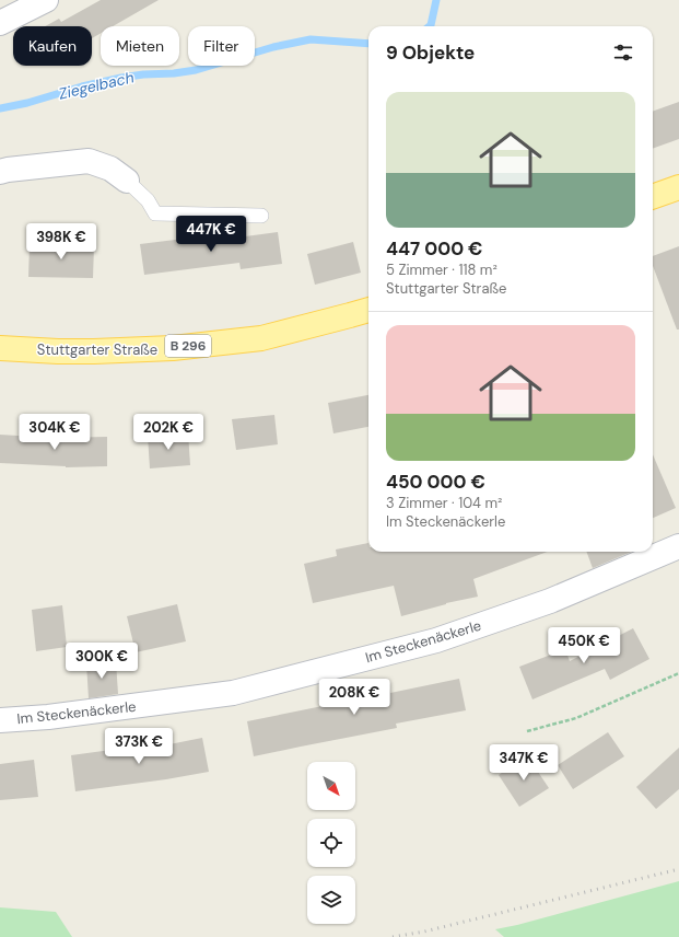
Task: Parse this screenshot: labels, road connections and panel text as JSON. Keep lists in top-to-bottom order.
{
  "streets": {
    "main road": ["B 296", "Stuttgarter Straße"],
    "street": ["Im Steckenäckerle"]
  },
  "water": ["Ziegelbach"],
  "north": "bottom right",
  "page": {
    "chip": ["Kaufen", "Mieten", "Filter"],
    "heading": "9 Objekte",
    "list": [
      {
        "name": "447 000 €",
        "note": "5 Zimmer · 118 m² · Stuttgarter Straße"
      },
      {
        "name": "450 000 €",
        "note": "3 Zimmer · 104 m² · Im Steckenäckerle"
      }
    ],
    "price": [
      "447K €",
      "398K €",
      "304K €",
      "202K €",
      "450K €",
      "300K €",
      "208K €",
      "373K €",
      "347K €"
    ]
  }
}
